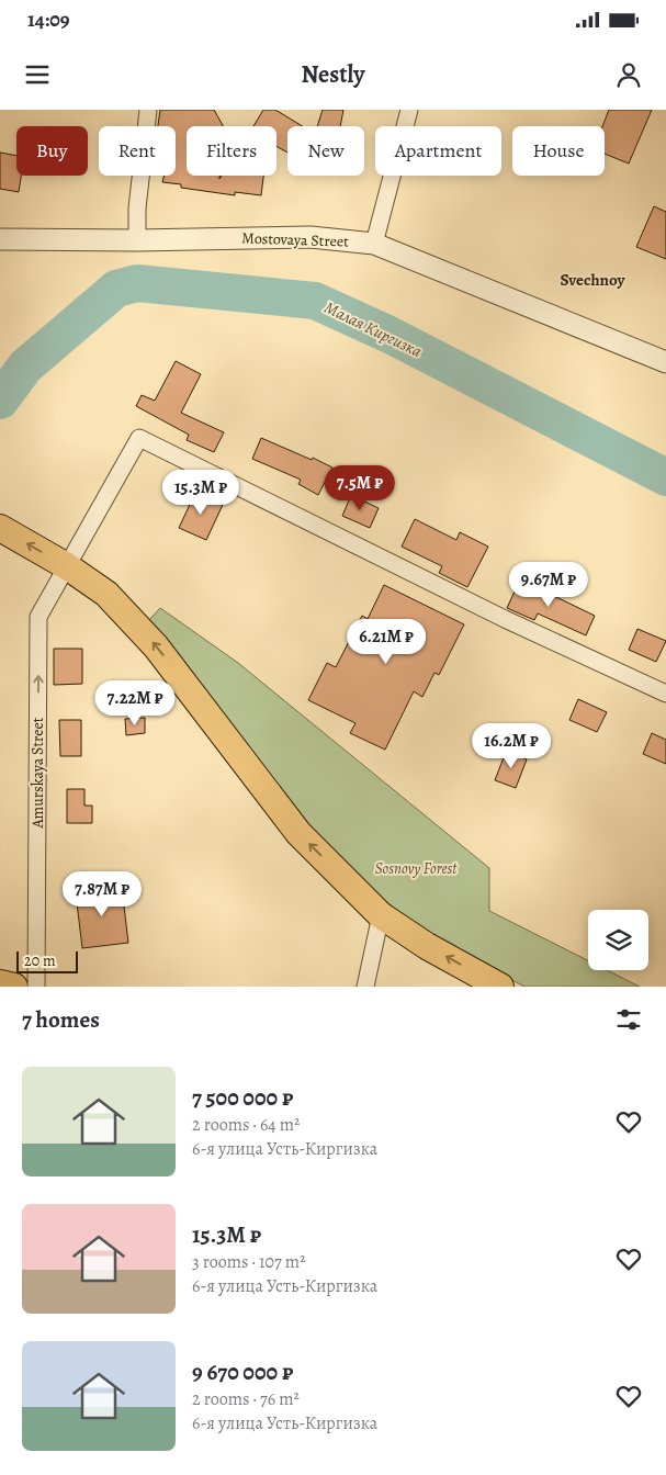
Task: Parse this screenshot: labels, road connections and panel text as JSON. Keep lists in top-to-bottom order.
{
  "streets": {
    "street": ["Mostovaya Street", "Amurskaya Street"]
  },
  "one_way": ["Amurskaya Street"],
  "districts": ["Svechnoy"],
  "water": ["Малая Киргизка"],
  "parks": ["Sosnovy Forest"],
  "scale_bar": "20 m",
  "page": {
    "status": "14:09",
    "header": "Nestly",
    "chip": [
      "Buy",
      "Rent",
      "Filters",
      "New",
      "Apartment",
      "House"
    ],
    "price": [
      "7.5M ₽",
      "15.3M ₽",
      "9.67M ₽",
      "6.21M ₽",
      "7.22M ₽",
      "16.2M ₽",
      "7.87M ₽"
    ],
    "scale": "20 m",
    "heading": "7 homes",
    "list": [
      {
        "name": "7 500 000 ₽",
        "note": "2 rooms · 64 m² · 6-я улица Усть-Киргизка"
      },
      {
        "name": "15.3M ₽",
        "note": "3 rooms · 107 m² · 6-я улица Усть-Киргизка"
      },
      {
        "name": "9 670 000 ₽",
        "note": "2 rooms · 76 m² · 6-я улица Усть-Киргизка"
      }
    ]
  }
}
